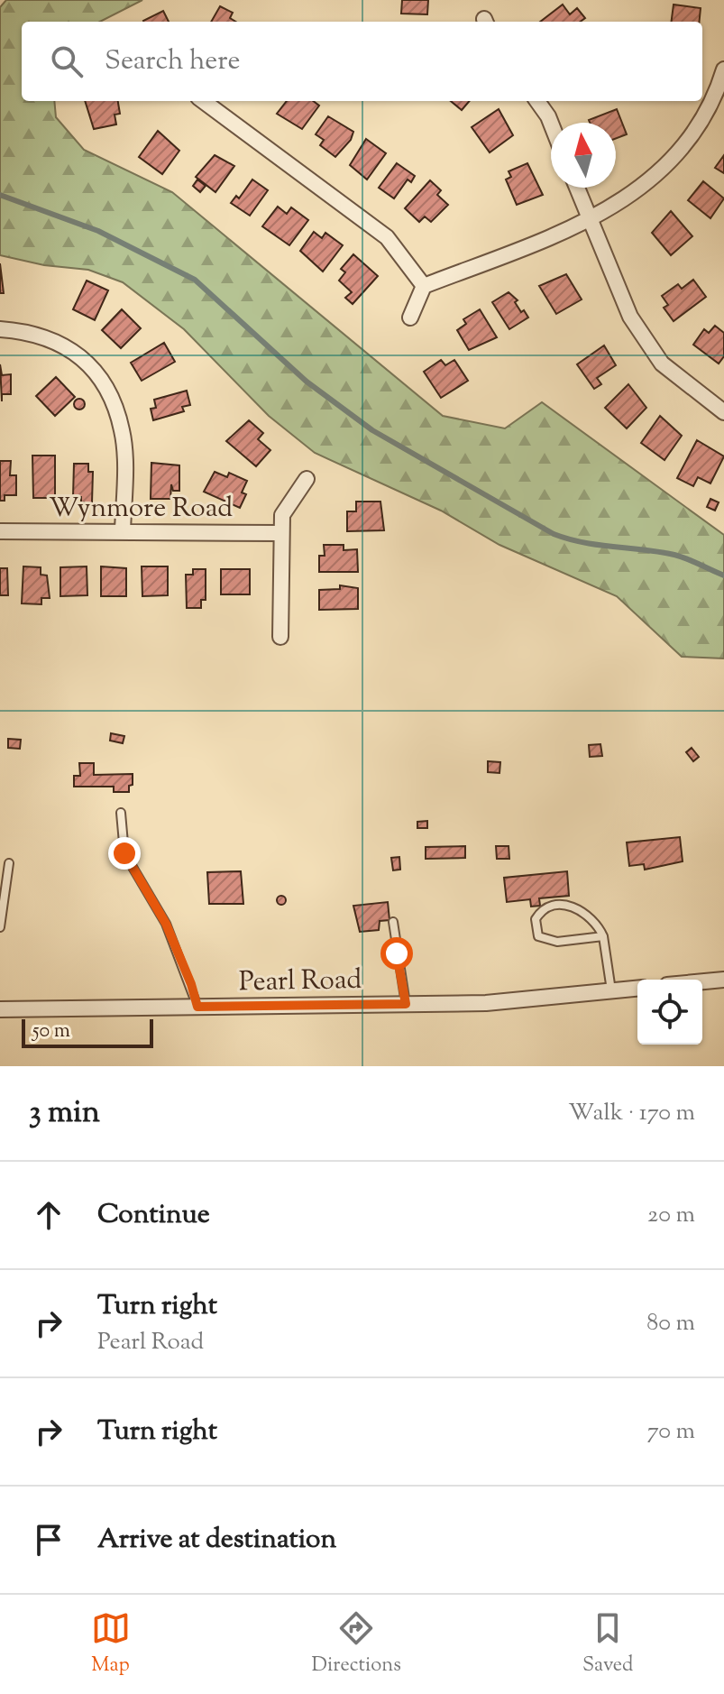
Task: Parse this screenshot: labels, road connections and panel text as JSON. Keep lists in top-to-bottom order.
{
  "streets": {
    "street": ["Wynmore Road", "Pearl Road"]
  },
  "scale_bar": "50 m",
  "north": "top",
  "page": {
    "search": "Search here",
    "scale": "50 m",
    "heading": ["3 min", "Walk · 170 m"],
    "list": [
      ["Continue", "20 m"],
      ["Turn right", "Pearl Road", "80 m"],
      ["Turn right", "70 m"],
      "Arrive at destination"
    ],
    "nav": ["Map", "Directions", "Saved"]
  }
}
